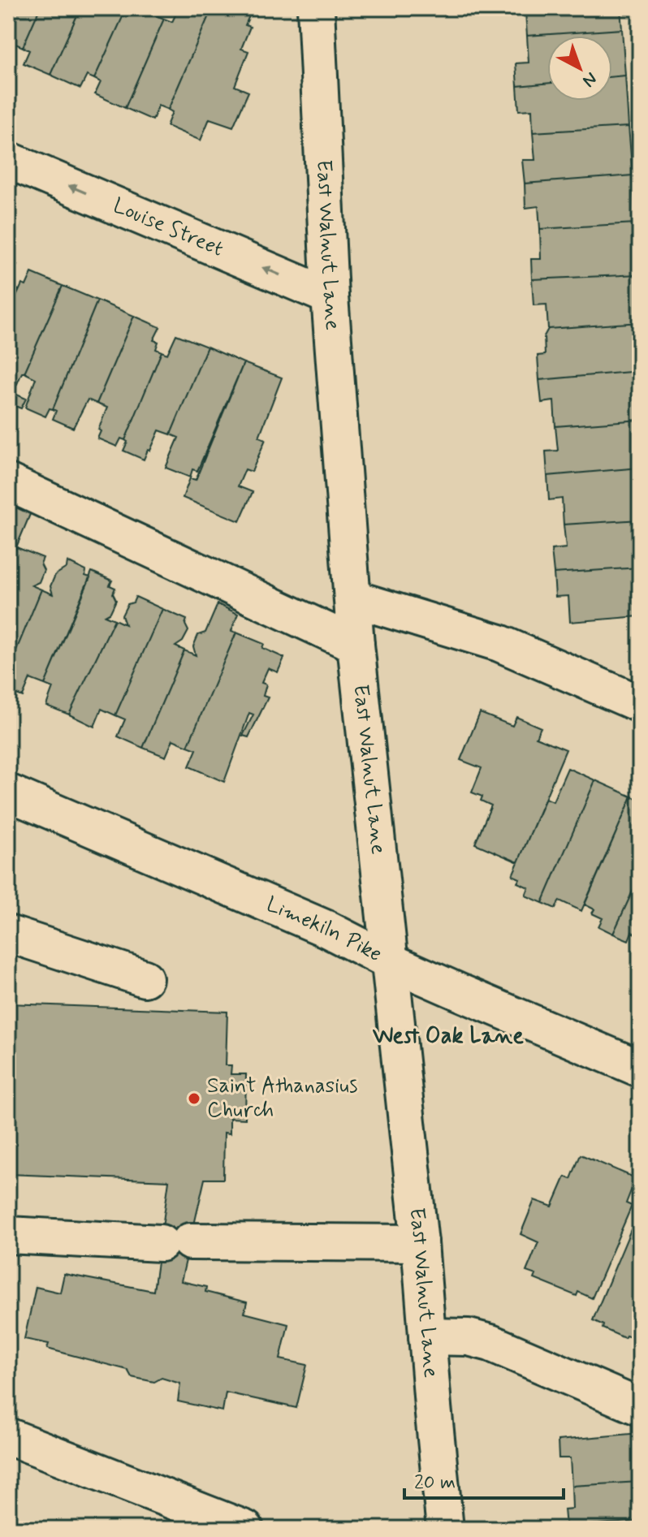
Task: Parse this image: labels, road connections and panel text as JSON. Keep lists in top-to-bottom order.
{
  "streets": {
    "street": ["Louise Street", "East Walnut Lane", "Limekiln Pike"]
  },
  "crossings": [
    ["Louise Street", "East Walnut Lane"],
    ["East Walnut Lane", "Limekiln Pike"]
  ],
  "districts": ["West Oak Lane"],
  "places": ["Saint Athanasius Church"],
  "scale_bar": "20 m",
  "north": "bottom right"
}
